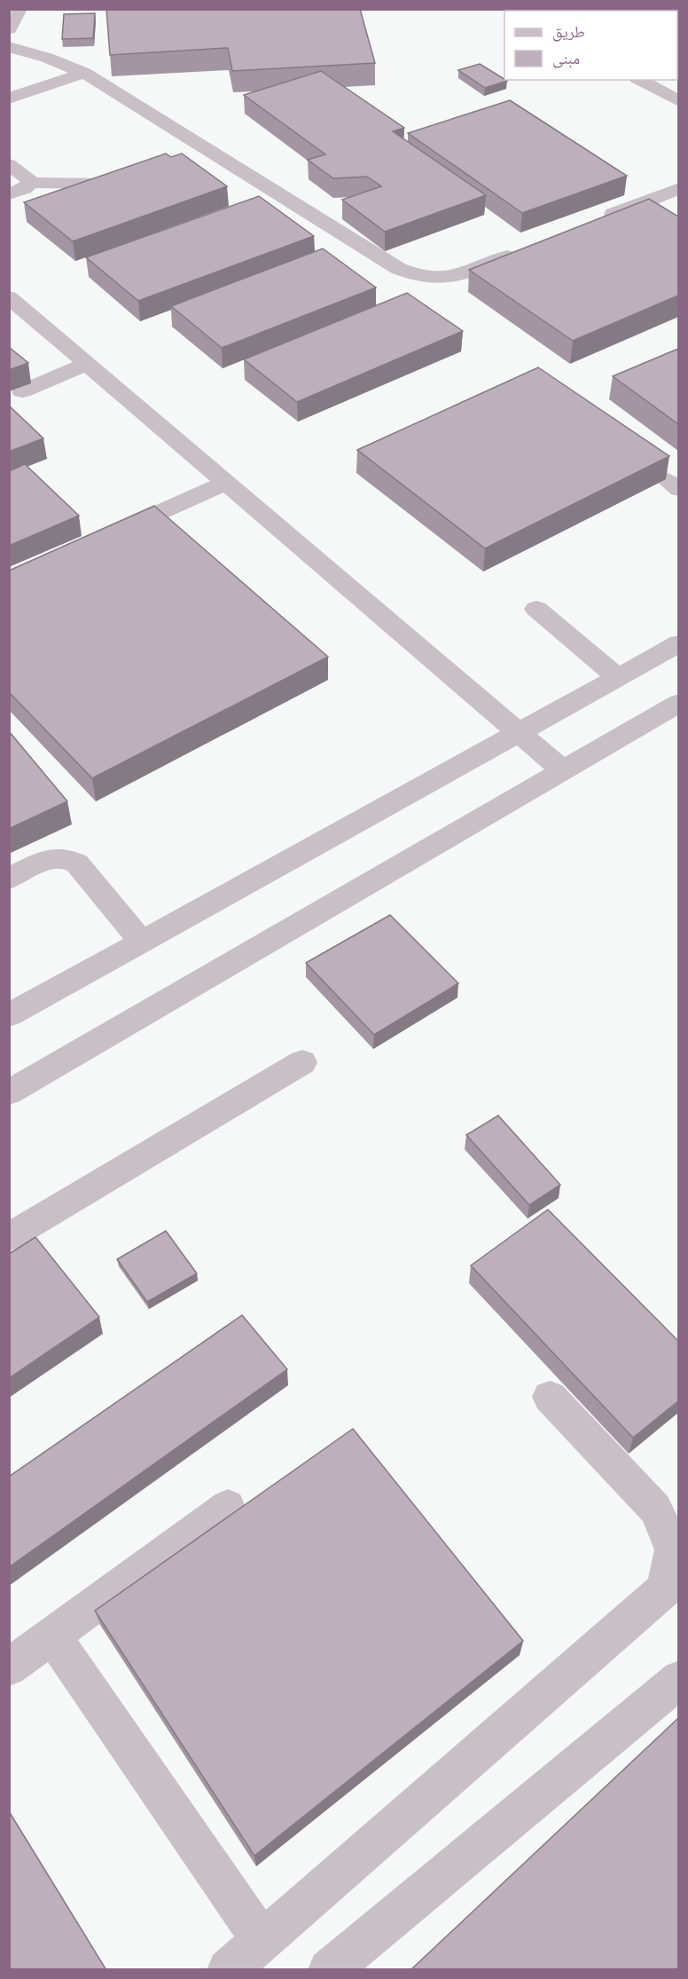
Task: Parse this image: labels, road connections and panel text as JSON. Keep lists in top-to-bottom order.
{
  "legend": ["طريق", "مبنى"]
}
